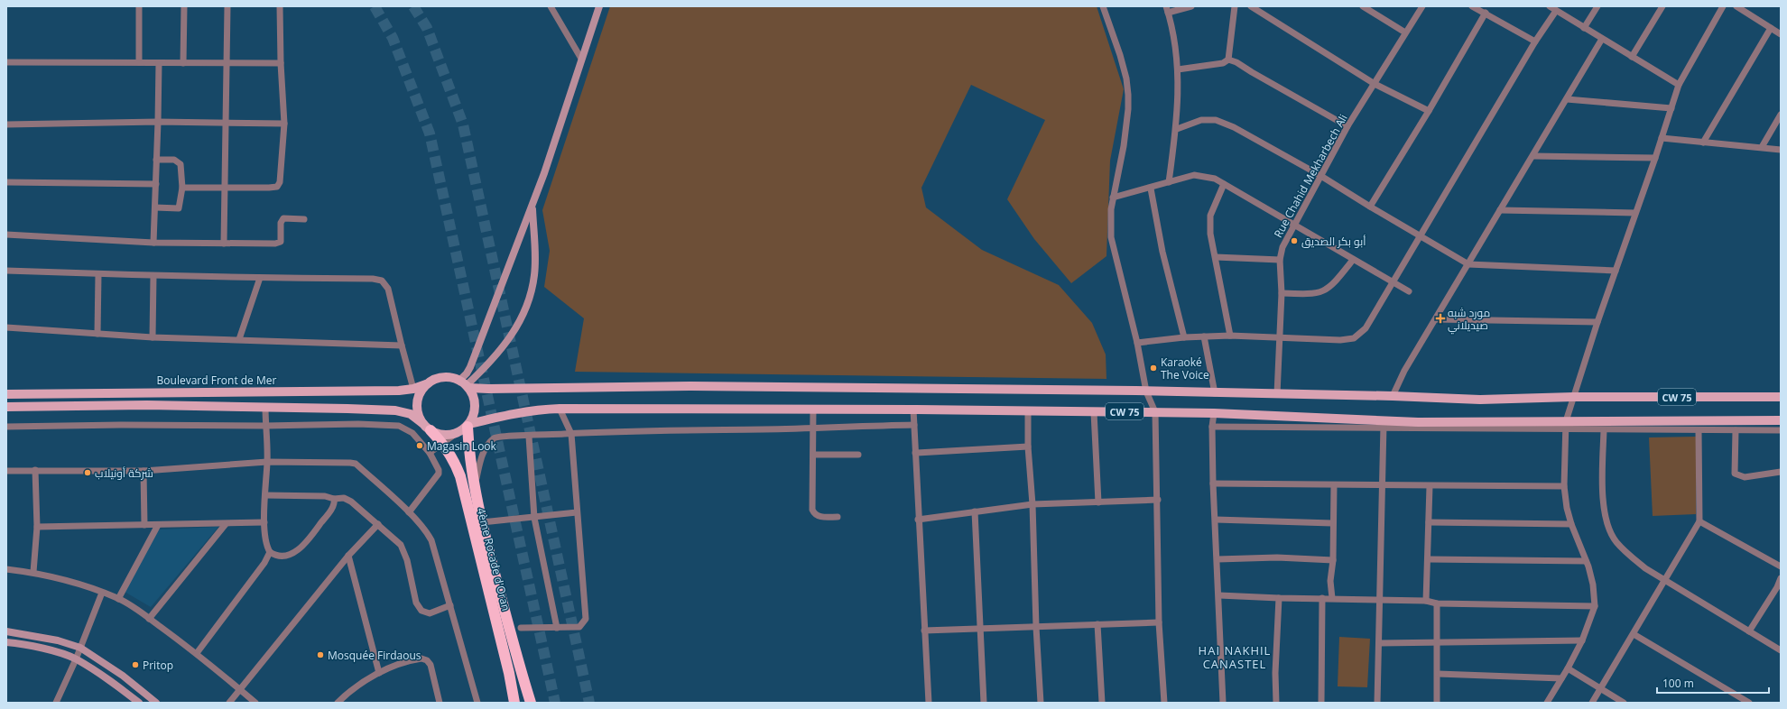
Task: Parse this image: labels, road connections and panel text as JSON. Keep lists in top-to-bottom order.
{
  "streets": {
    "highway": ["4ème Rocade d'Oran"],
    "main road": ["Boulevard Front de Mer", "CW 75"],
    "street": ["Rue Chahid Mekharbech Ali"]
  },
  "crossings": [
    ["Boulevard Front de Mer", "CW 75"],
    ["Boulevard Front de Mer", "4ème Rocade d'Oran"],
    ["CW 75", "4ème Rocade d'Oran"]
  ],
  "districts": ["HAI NAKHIL CANASTEL"],
  "places": {
    "other": [
      "أبو بكر الصديق",
      "Karaoké The Voice",
      "Magasin Look",
      "شركة أونيلاب",
      "Mosquée Firdaous",
      "Pritop"
    ],
    "health": ["مورد شبه صيديلاني"]
  },
  "scale_bar": "100 m"
}
